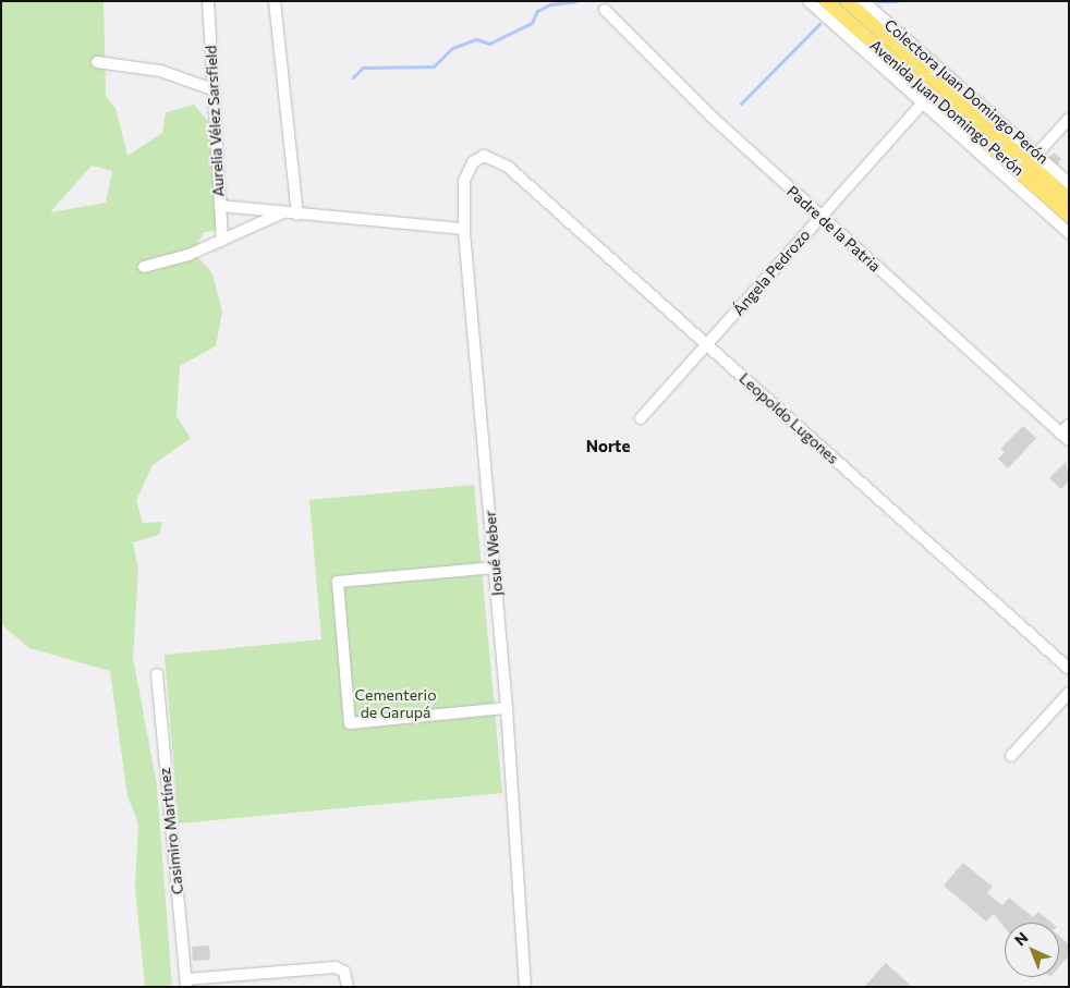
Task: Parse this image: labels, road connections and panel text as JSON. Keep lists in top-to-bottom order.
{
  "streets": {
    "main road": ["Avenida Juan Domingo Perón"],
    "street": [
      "Colectora Juan Domingo Perón",
      "Aurelia Vélez Sarsfield",
      "Padre de la Patria",
      "Ángela Pedrozo",
      "Leopoldo Lugones",
      "Josué Weber",
      "Casimiro Martínez"
    ]
  },
  "crossings": [
    ["Padre de la Patria", "Ángela Pedrozo"],
    ["Ángela Pedrozo", "Leopoldo Lugones"],
    ["Leopoldo Lugones", "Josué Weber"]
  ],
  "districts": ["Norte"],
  "parks": ["Cementerio de Garupá"],
  "north": "top left"
}
